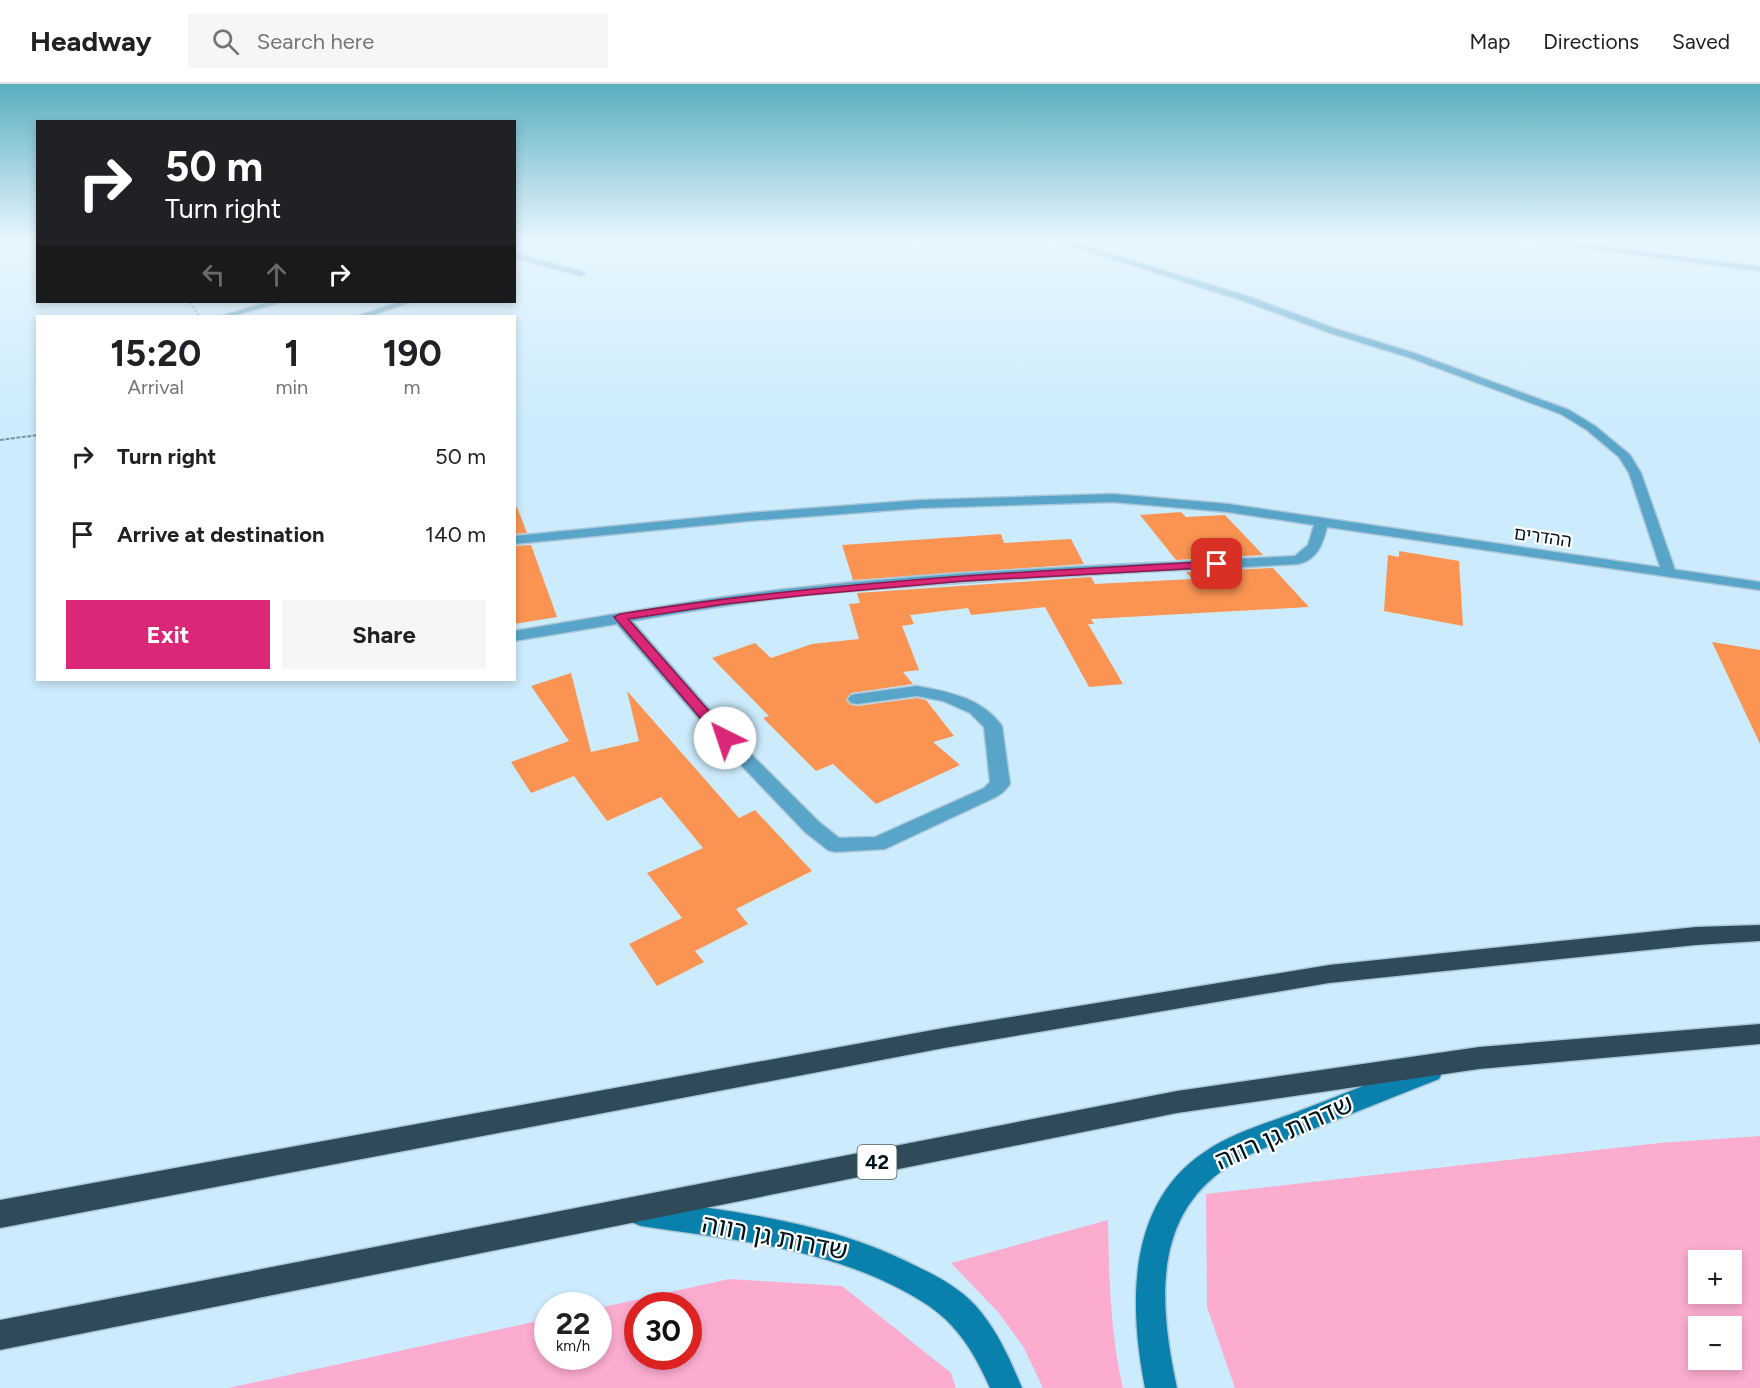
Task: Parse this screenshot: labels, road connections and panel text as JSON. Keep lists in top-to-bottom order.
{
  "streets": {
    "highway": ["42"],
    "street": ["ההדרים", "שדרות גן רווה"]
  },
  "crossings": [
    ["שדרות גן רווה", "42"]
  ],
  "page": {
    "header": "Headway",
    "search": "Search here",
    "nav": ["Map", "Directions", "Saved"],
    "turn": ["50 m", "Turn right"],
    "eta": [
      "15:20",
      "Arrival",
      "1",
      "min",
      "190",
      "m"
    ],
    "list": [
      {
        "name": "Turn right",
        "value": "50 m"
      },
      {
        "name": "Arrive at destination",
        "value": "140 m"
      }
    ],
    "buttons": ["Exit", "Share"],
    "map_buttons": ["+", "−"],
    "speed": "22 km/h",
    "limit": "30"
  }
}
